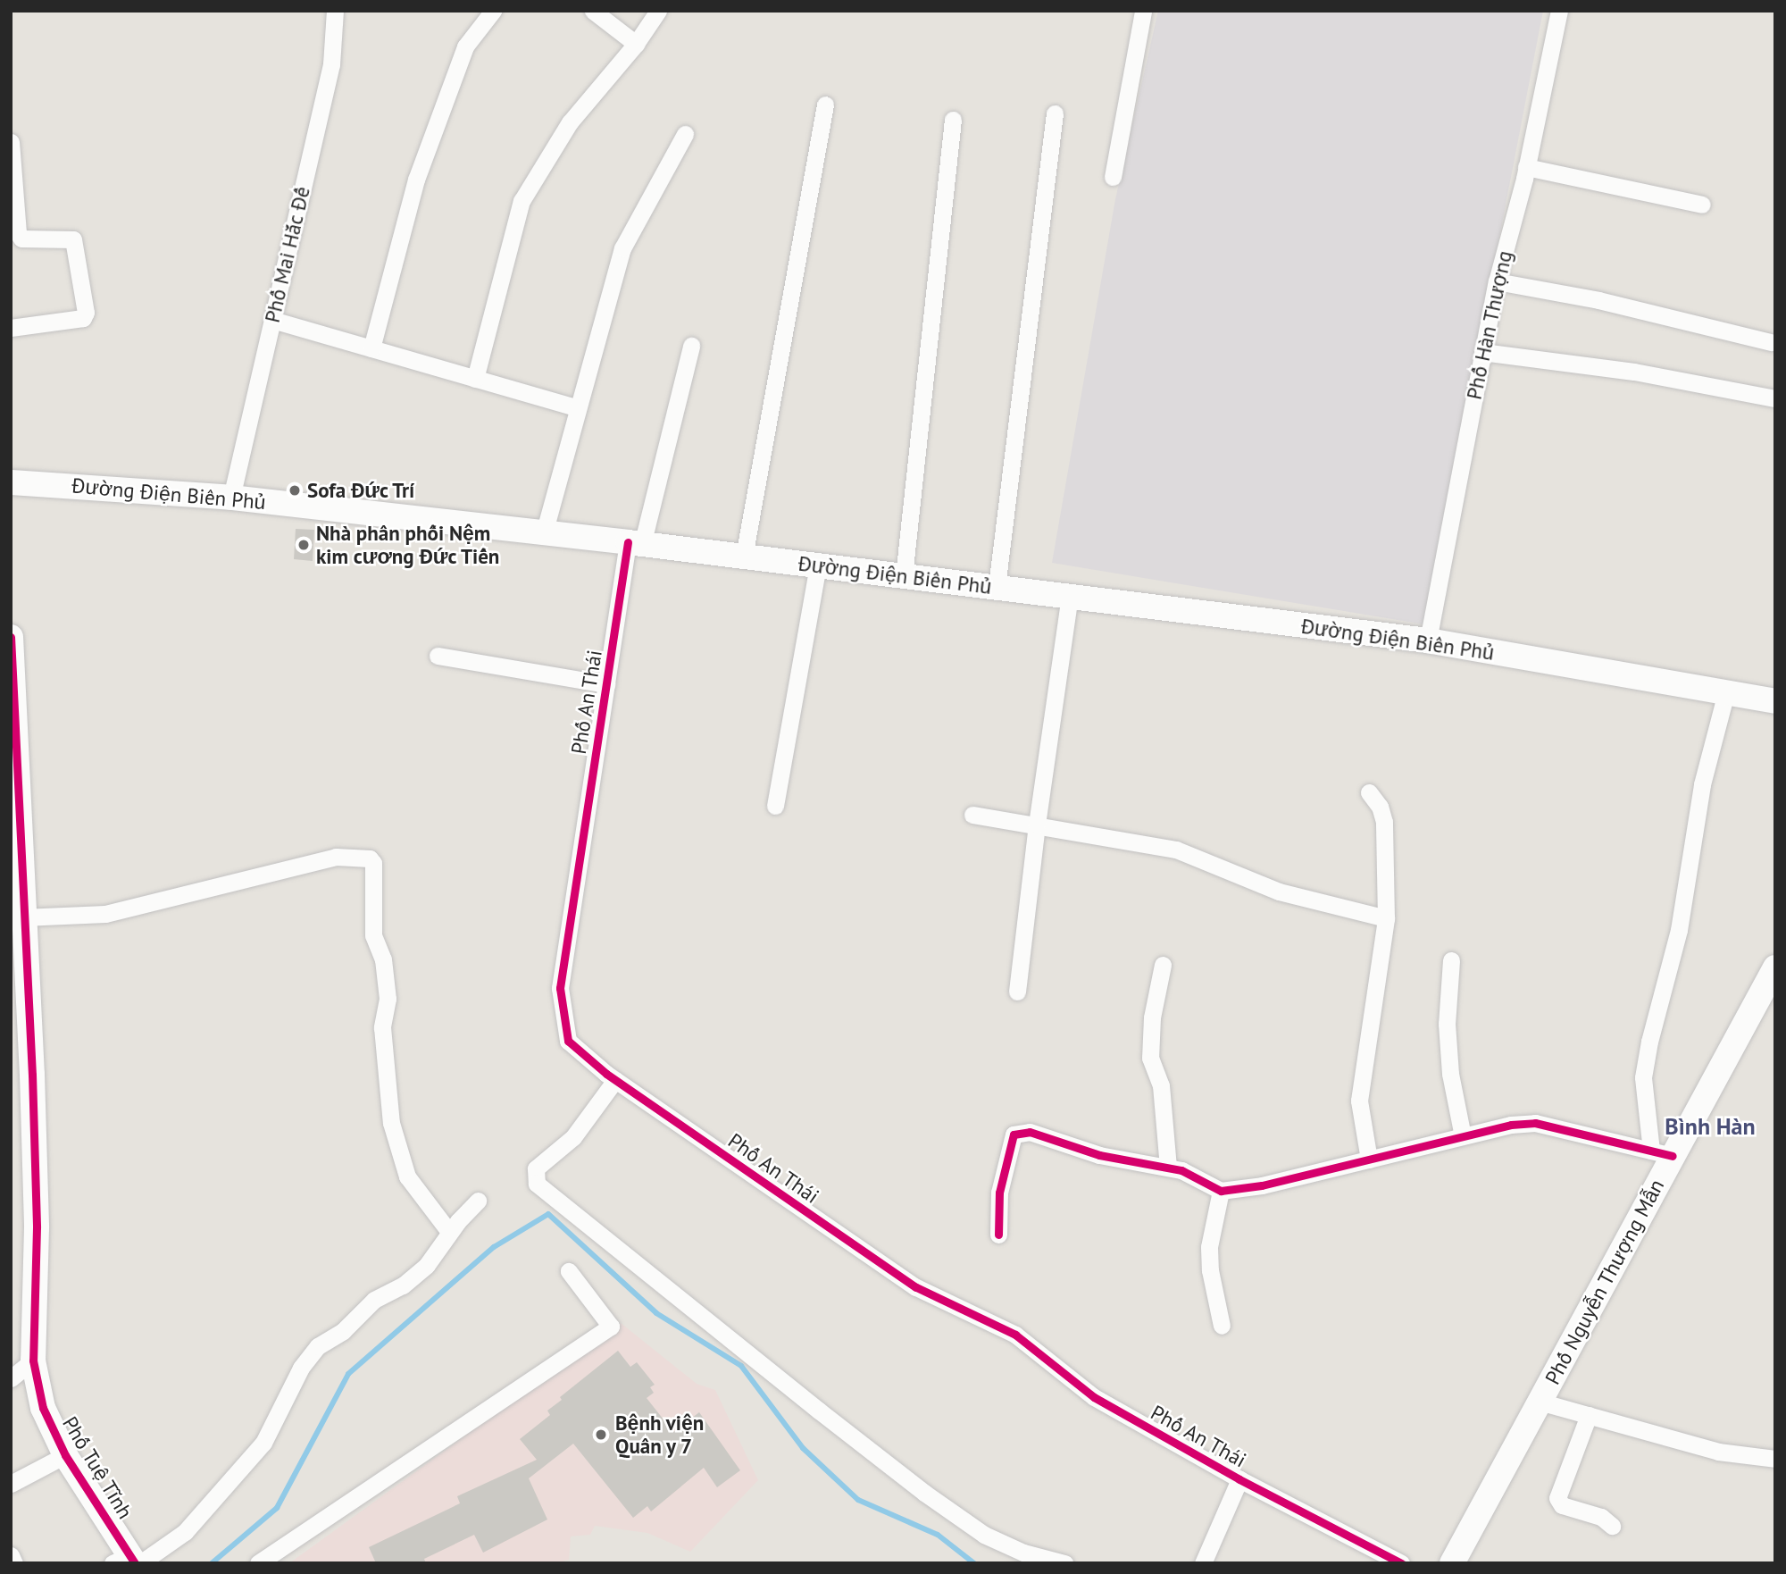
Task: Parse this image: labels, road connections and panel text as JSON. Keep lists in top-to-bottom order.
{
  "streets": {
    "main road": ["Đường Điện Biên Phủ", "Phố Nguyễn Thượng Mẫn", "Phố Tuệ Tĩnh"],
    "street": ["Phố Mai Hắc Đế", "Phố Hàn Thượng", "Phố An Thái"]
  },
  "crossings": [
    ["Phố Mai Hắc Đế", "Đường Điện Biên Phủ"],
    ["Phố Hàn Thượng", "Đường Điện Biên Phủ"],
    ["Đường Điện Biên Phủ", "Phố An Thái"]
  ],
  "districts": ["Bình Hàn"],
  "places": ["Sofa Đức Trí", "Nhà phân phối Nệm kim cương Đức Tiến", "Bệnh viện Quân y 7"]
}
